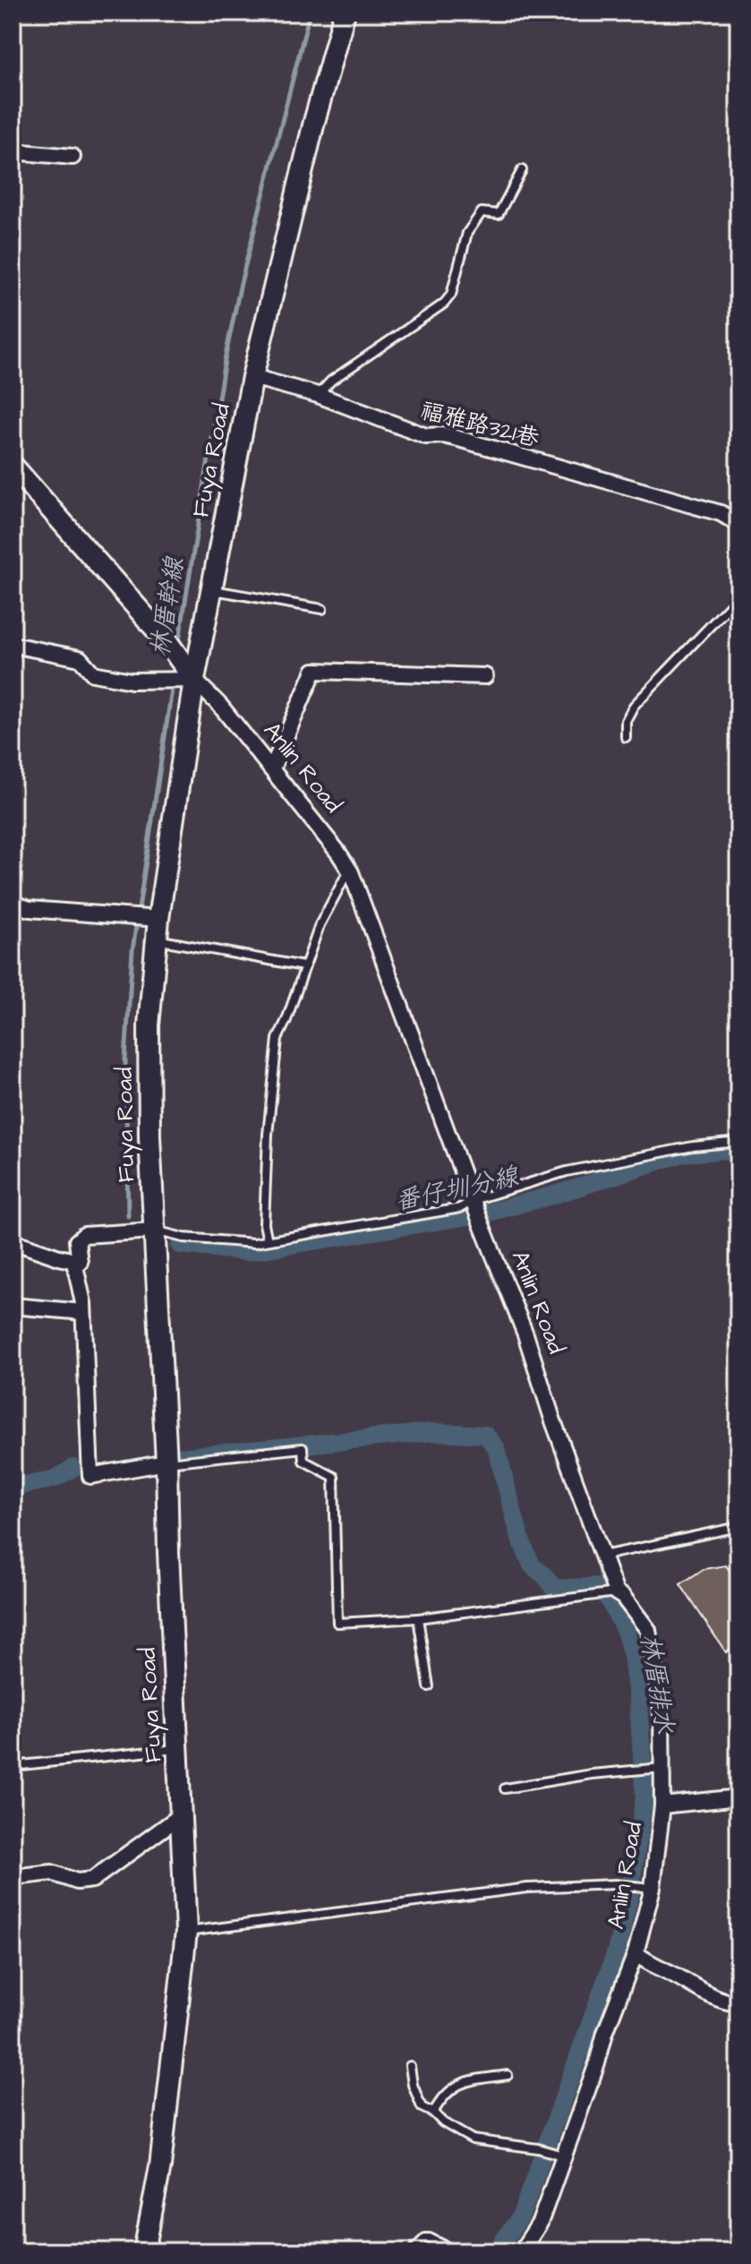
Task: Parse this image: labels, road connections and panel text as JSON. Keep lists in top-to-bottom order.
{
  "streets": {
    "main road": ["Fuya Road", "Anlin Road"],
    "street": ["福雅路321巷"]
  },
  "crossings": [
    ["福雅路321巷", "Fuya Road"],
    ["Fuya Road", "Anlin Road"]
  ],
  "water": ["林厝幹線", "番仔圳分線", "林厝排水"]
}
